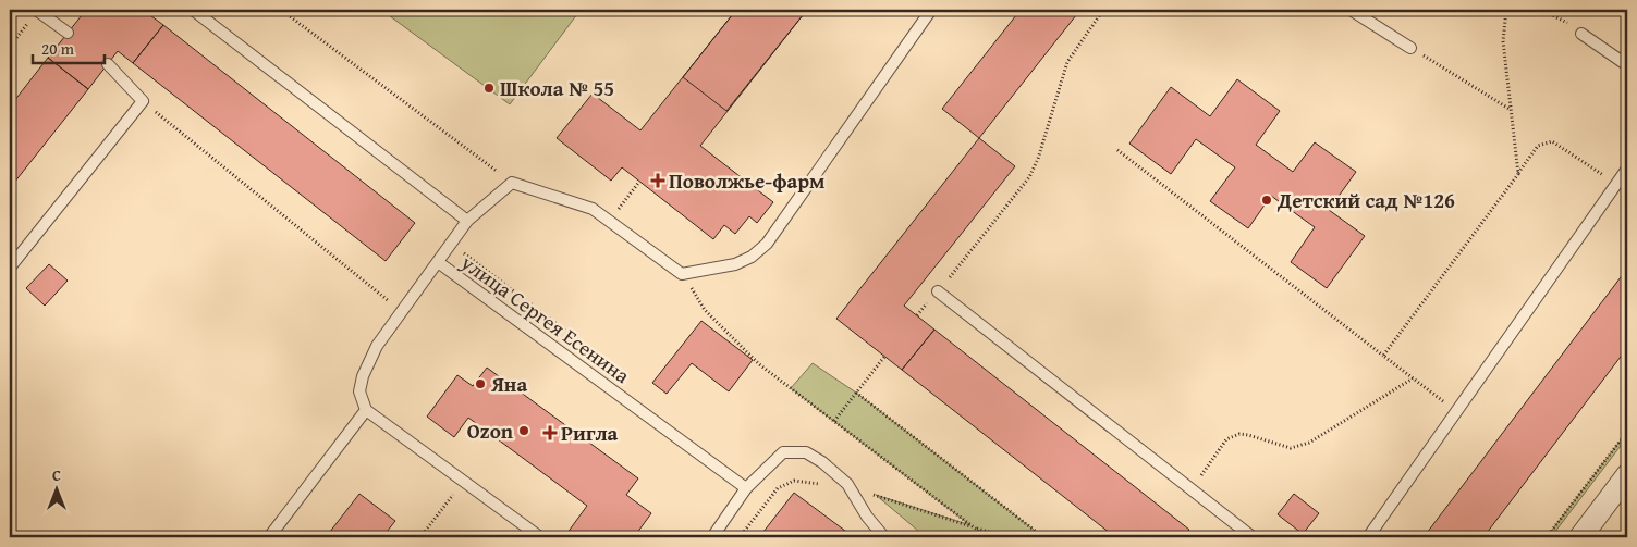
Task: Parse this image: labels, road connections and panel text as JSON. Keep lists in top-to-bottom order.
{
  "streets": {
    "lane": ["улица Сергея Есенина"]
  },
  "places": {
    "other": [
      "Школа № 55",
      "Детский сад №126",
      "Яна",
      "Ozon"
    ],
    "health": ["Поволжье-фарм", "Ригла"]
  },
  "scale_bar": "20 m",
  "north": "top"
}
